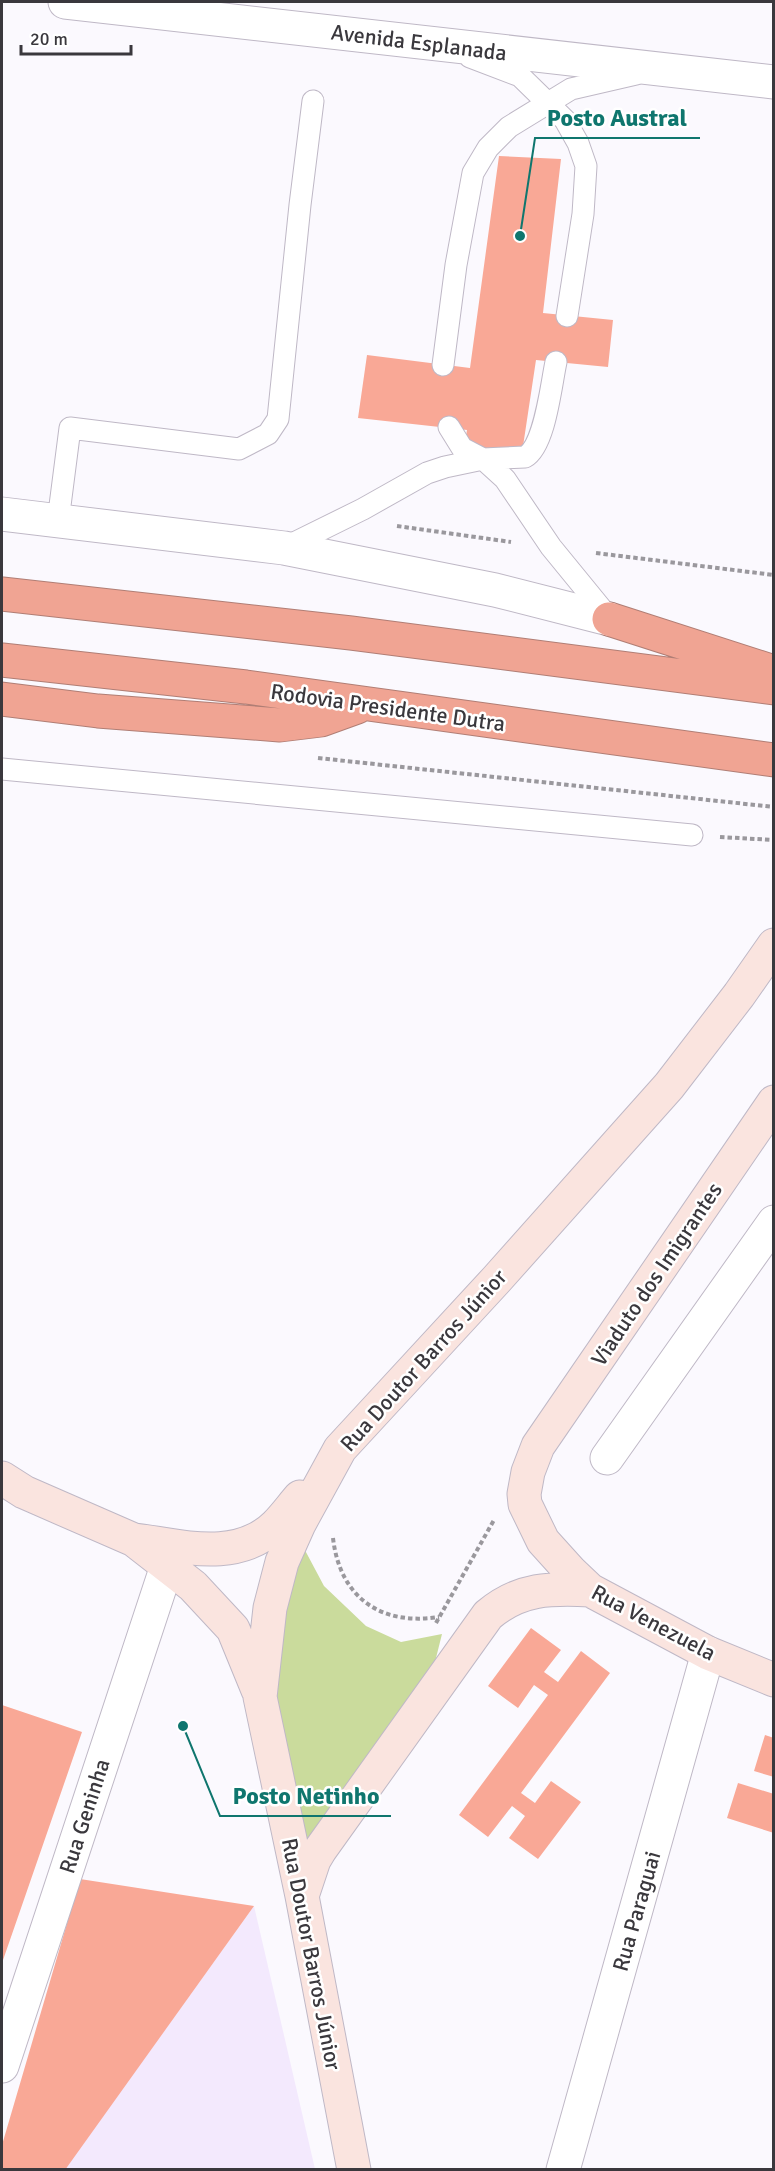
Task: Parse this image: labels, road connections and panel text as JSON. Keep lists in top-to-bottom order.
{
  "streets": {
    "highway": ["Rodovia Presidente Dutra"],
    "main road": ["Viaduto dos Imigrantes", "Rua Doutor Barros Júnior", "Rua Venezuela"],
    "street": ["Avenida Esplanada", "Rua Geninha", "Rua Paraguai"]
  },
  "crossings": [
    ["Viaduto dos Imigrantes", "Rua Venezuela"],
    ["Rua Venezuela", "Rua Paraguai"]
  ],
  "places": ["Posto Austral", "Posto Netinho"],
  "scale_bar": "20 m"
}
